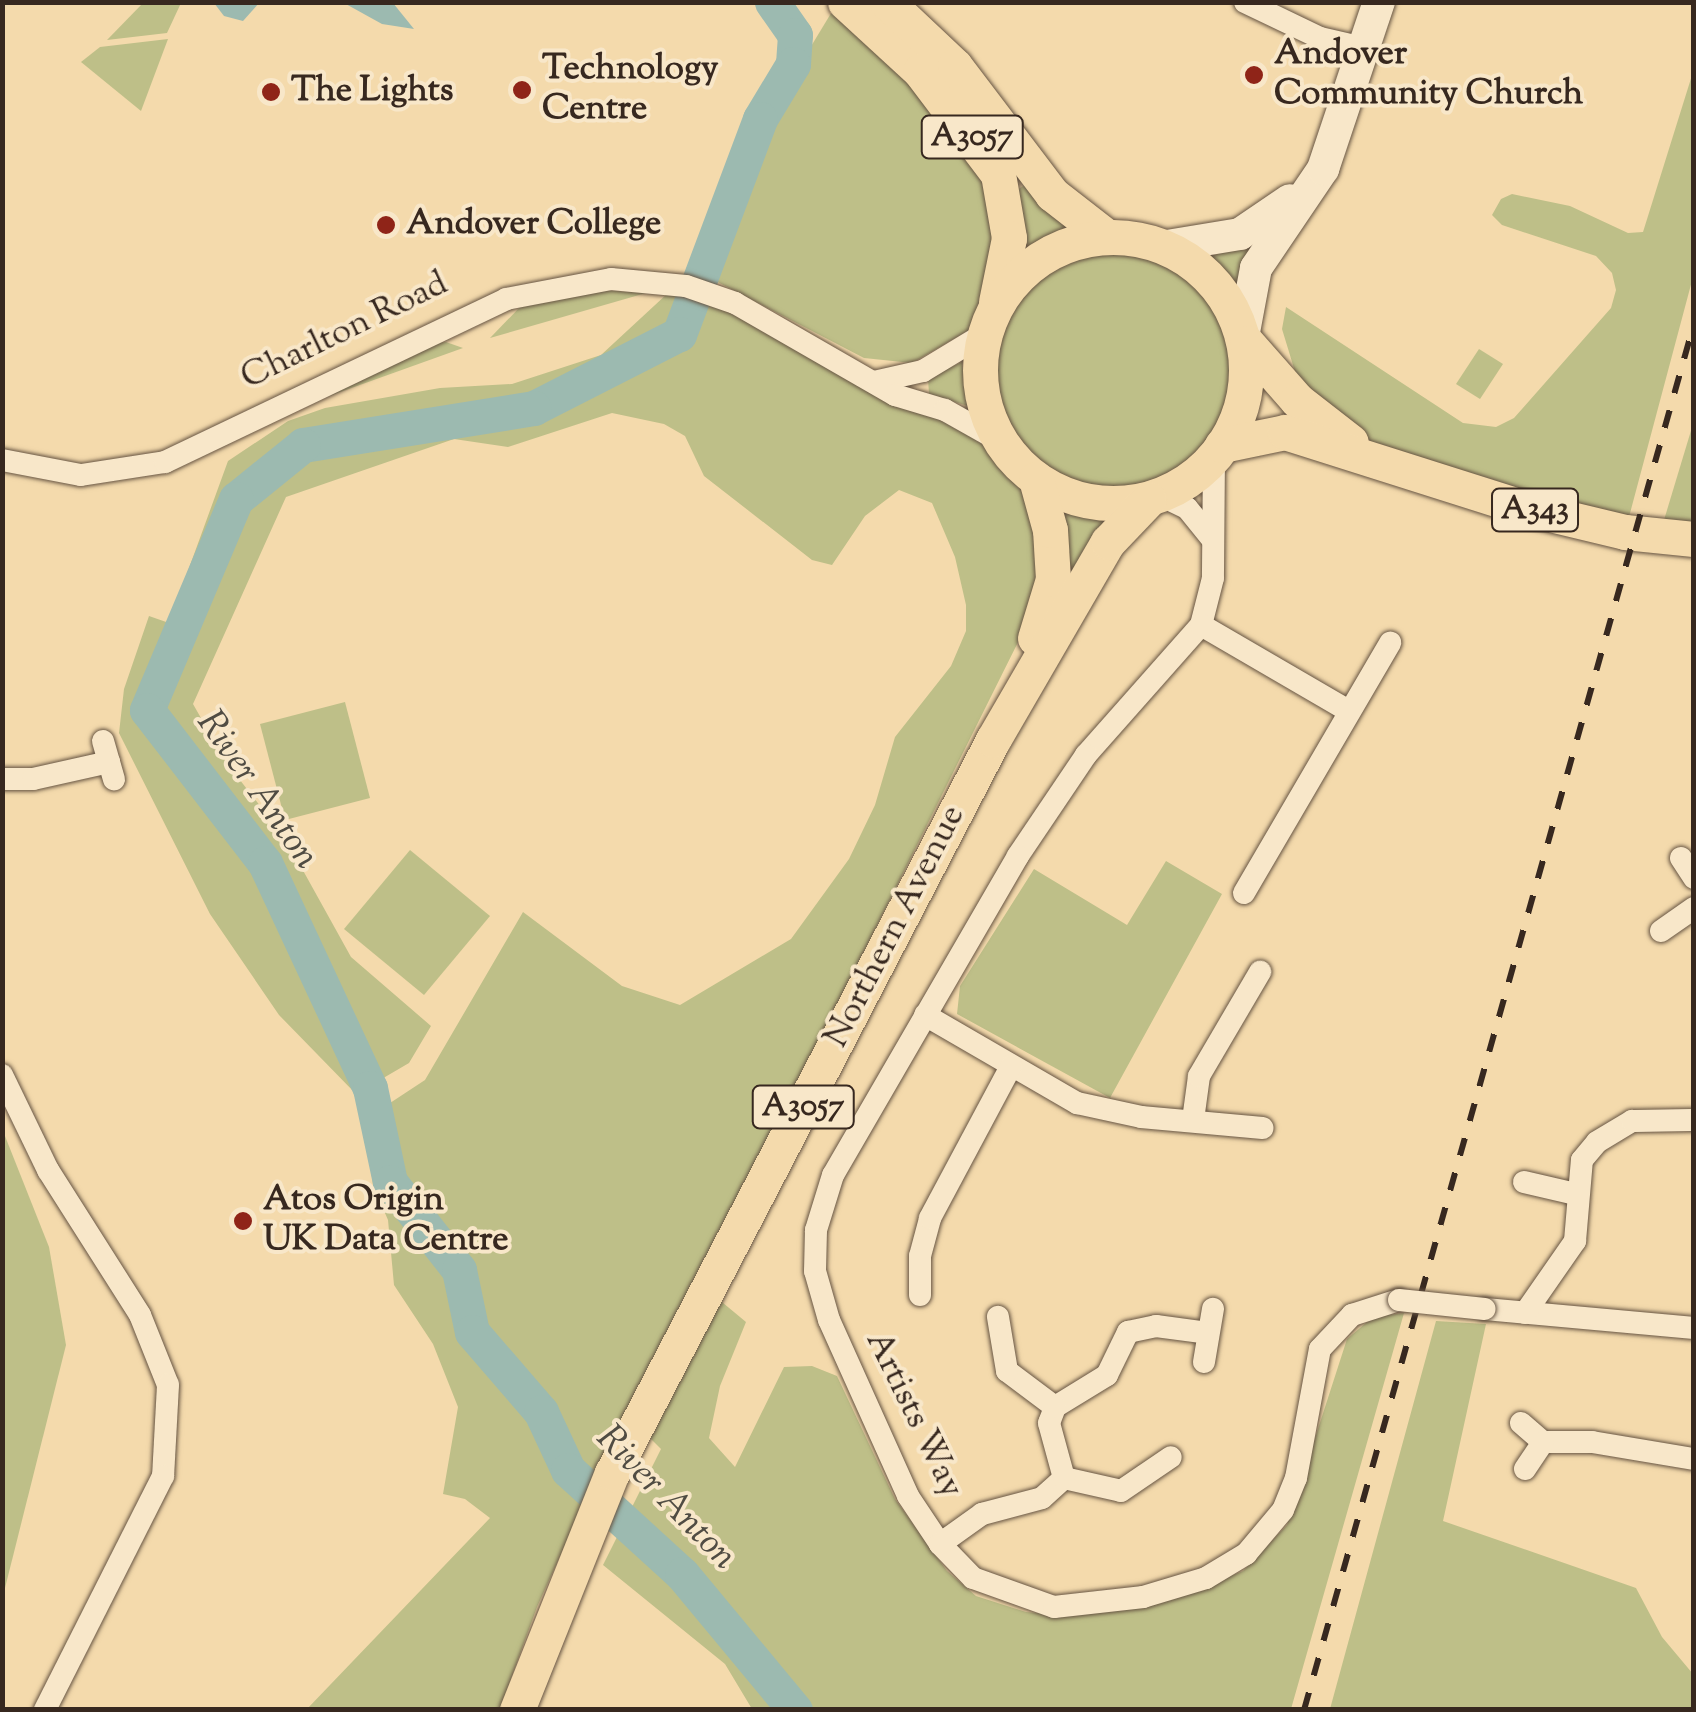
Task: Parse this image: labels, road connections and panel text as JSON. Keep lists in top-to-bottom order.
{
  "streets": {
    "main road": ["A3057", "A343", "Northern Avenue"],
    "street": ["Charlton Road", "Artists Way"]
  },
  "crossings": [
    ["A3057", "Charlton Road"],
    ["A3057", "A343"],
    ["A3057", "Northern Avenue"],
    ["A3057", "Artists Way"],
    ["Charlton Road", "A343"],
    ["Charlton Road", "Northern Avenue"],
    ["Charlton Road", "Artists Way"],
    ["A343", "Northern Avenue"],
    ["A343", "Artists Way"],
    ["Northern Avenue", "Artists Way"]
  ],
  "water": ["River Anton"],
  "places": [
    "Andover Community Church",
    "Technology Centre",
    "The Lights",
    "Andover College",
    "Atos Origin UK Data Centre"
  ]
}
